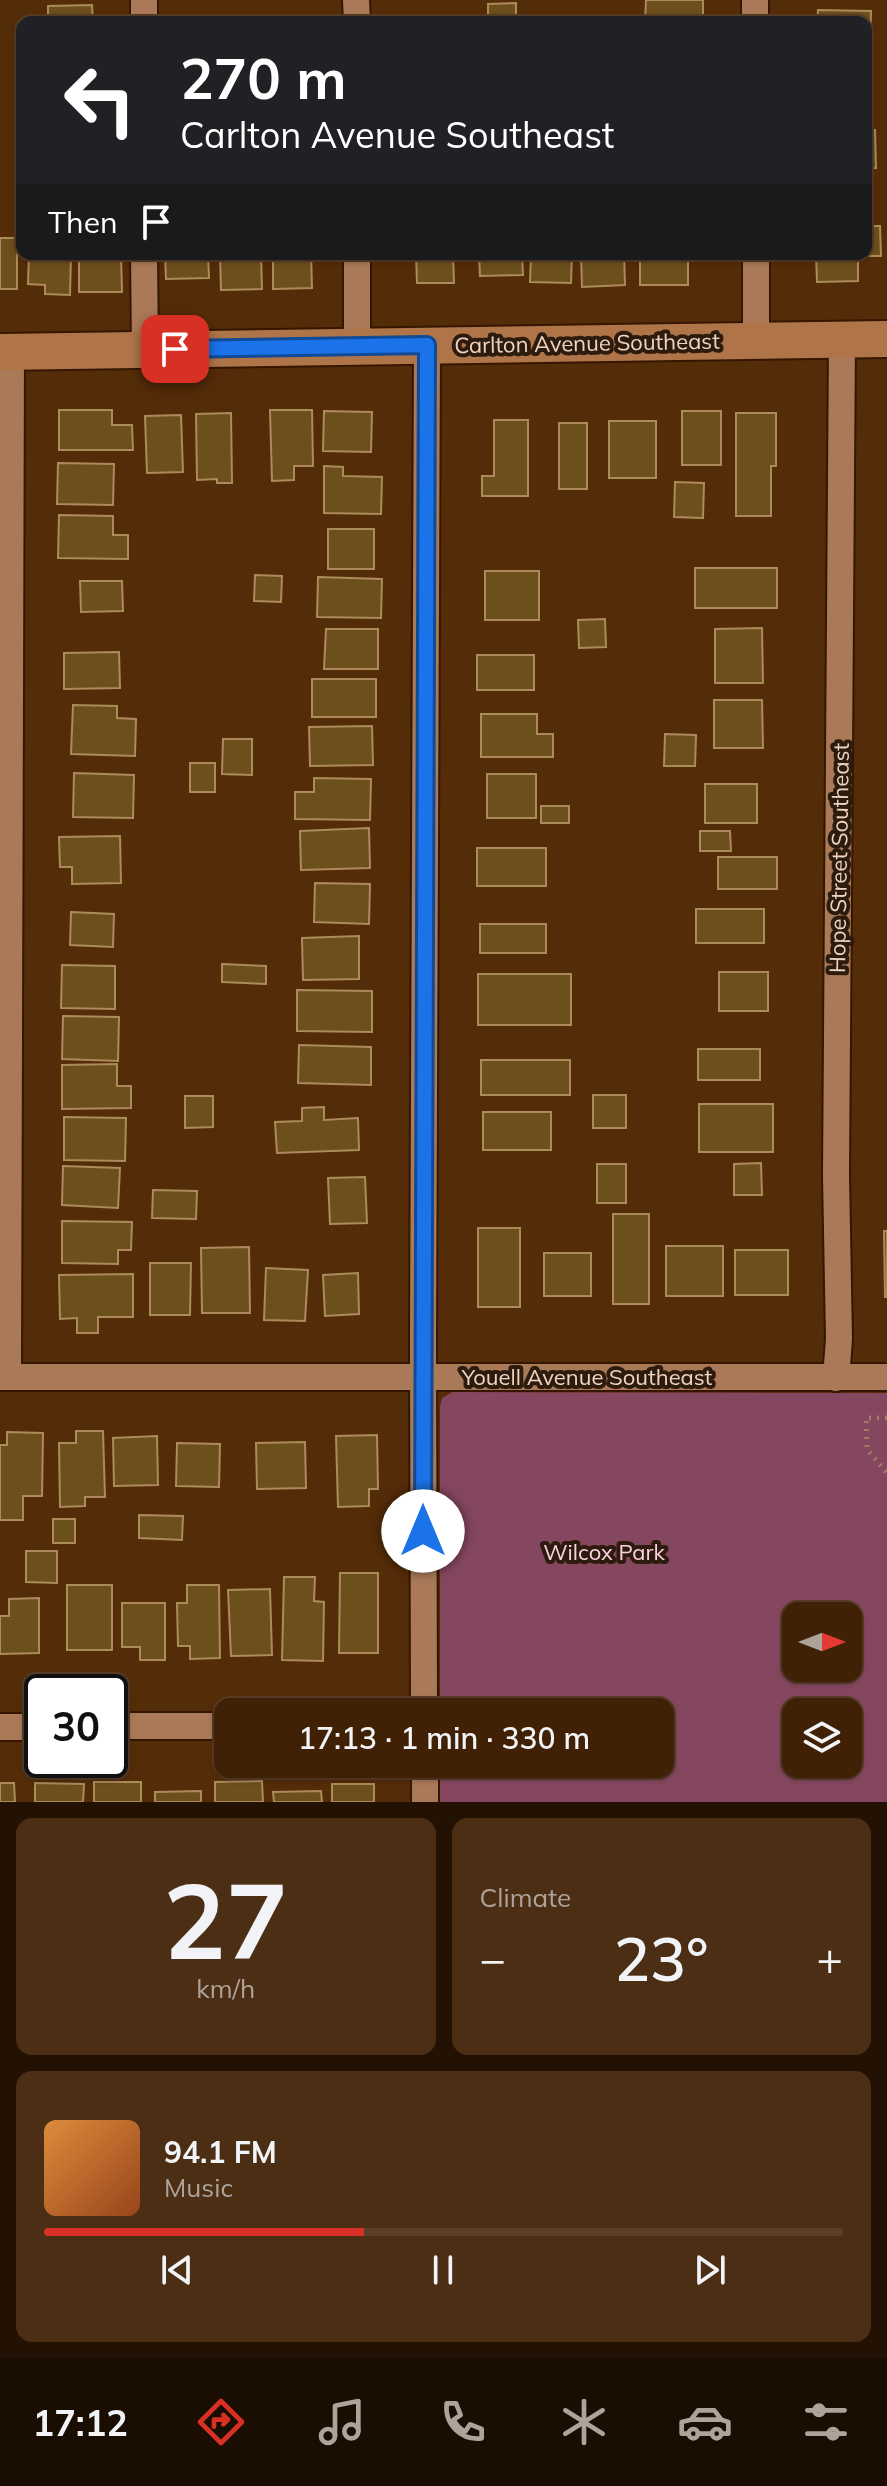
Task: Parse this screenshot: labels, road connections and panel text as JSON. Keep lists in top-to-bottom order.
{
  "streets": {
    "street": ["Carlton Avenue Southeast", "Hope Street Southeast", "Youell Avenue Southeast"]
  },
  "crossings": [
    ["Carlton Avenue Southeast", "Hope Street Southeast"],
    ["Hope Street Southeast", "Youell Avenue Southeast"]
  ],
  "parks": ["Wilcox Park"],
  "north": "right",
  "page": {
    "turn": ["270 m", "Carlton Avenue Southeast"],
    "then": "Then",
    "limit": "30",
    "trip": "17:13 · 1 min · 330 m",
    "tile": [
      ["27", "km/h"],
      "Climate"
    ],
    "heat": ["−", "23°", "+"],
    "song": ["94.1 FM", "Music"],
    "tabs": "17:12"
  }
}
